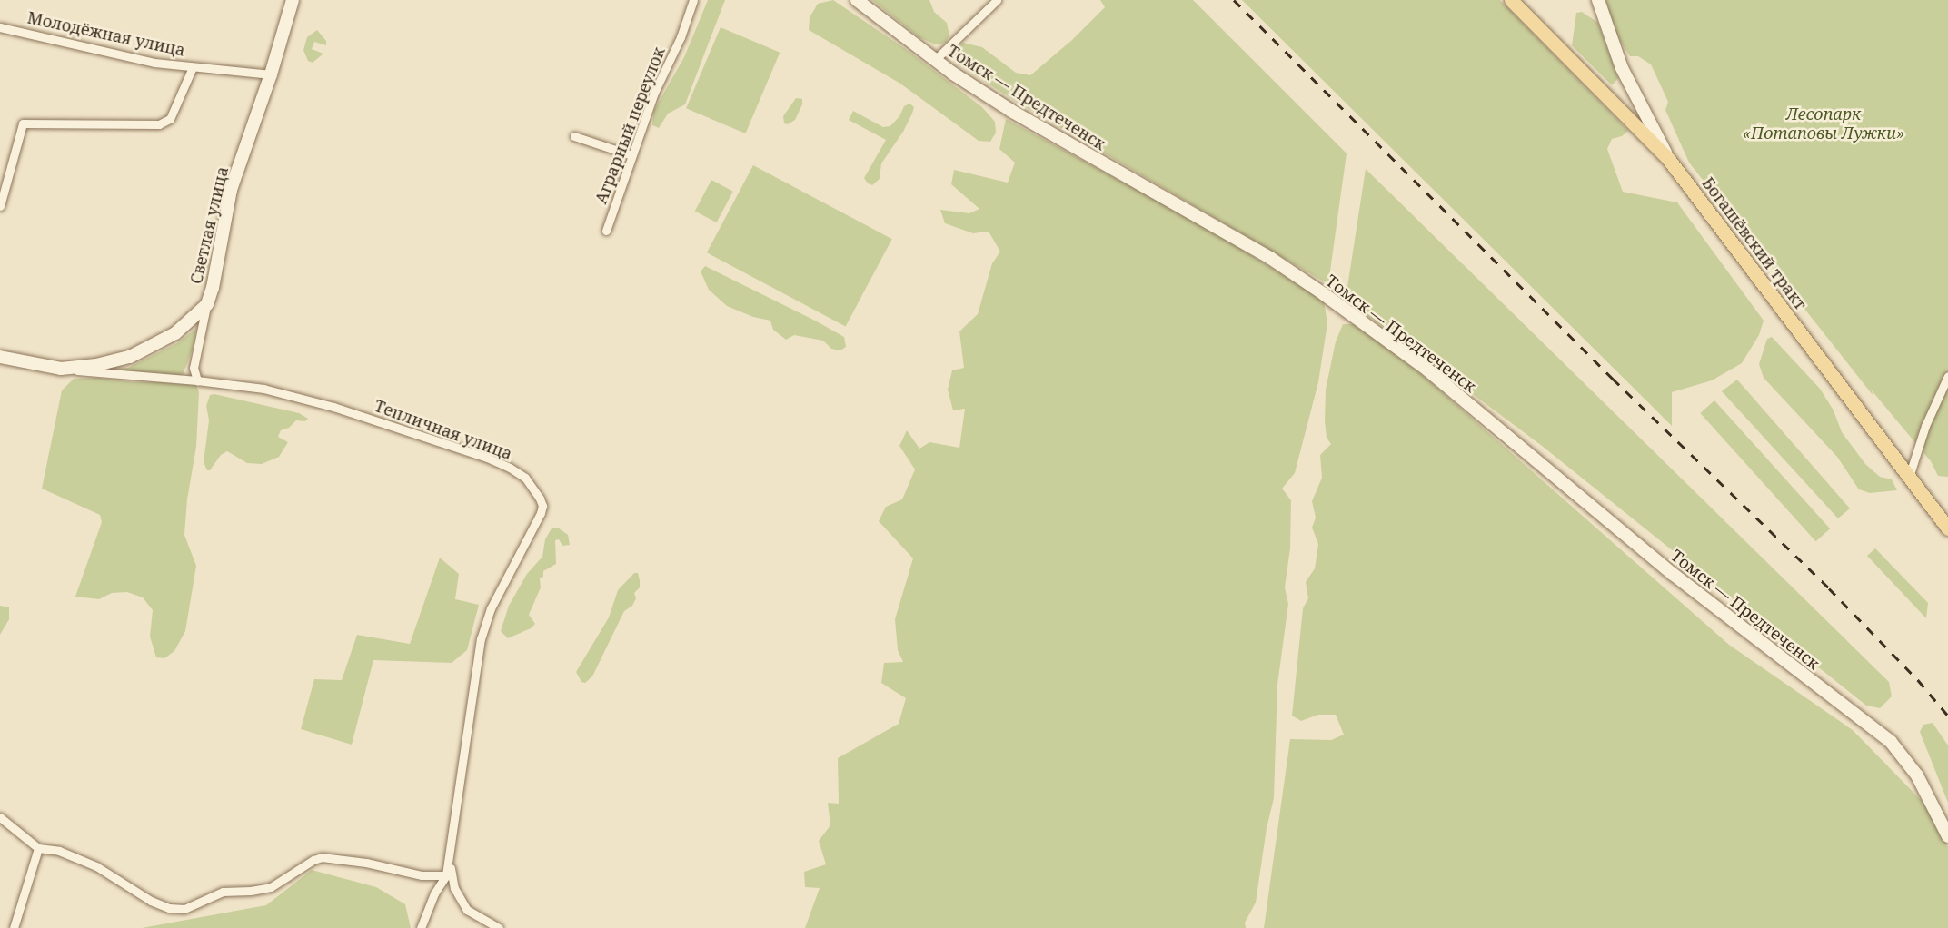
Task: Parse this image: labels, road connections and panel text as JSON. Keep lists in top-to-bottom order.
{
  "streets": {
    "main road": ["Томск — Предтеченск", "Светлая улица", "Богашёвский тракт"],
    "street": ["Молодёжная улица", "Аграрный переулок", "Тепличная улица"]
  },
  "crossings": [
    ["Молодёжная улица", "Светлая улица"],
    ["Светлая улица", "Тепличная улица"]
  ],
  "parks": ["Лесопарк «Потаповы Лужки»"]
}
